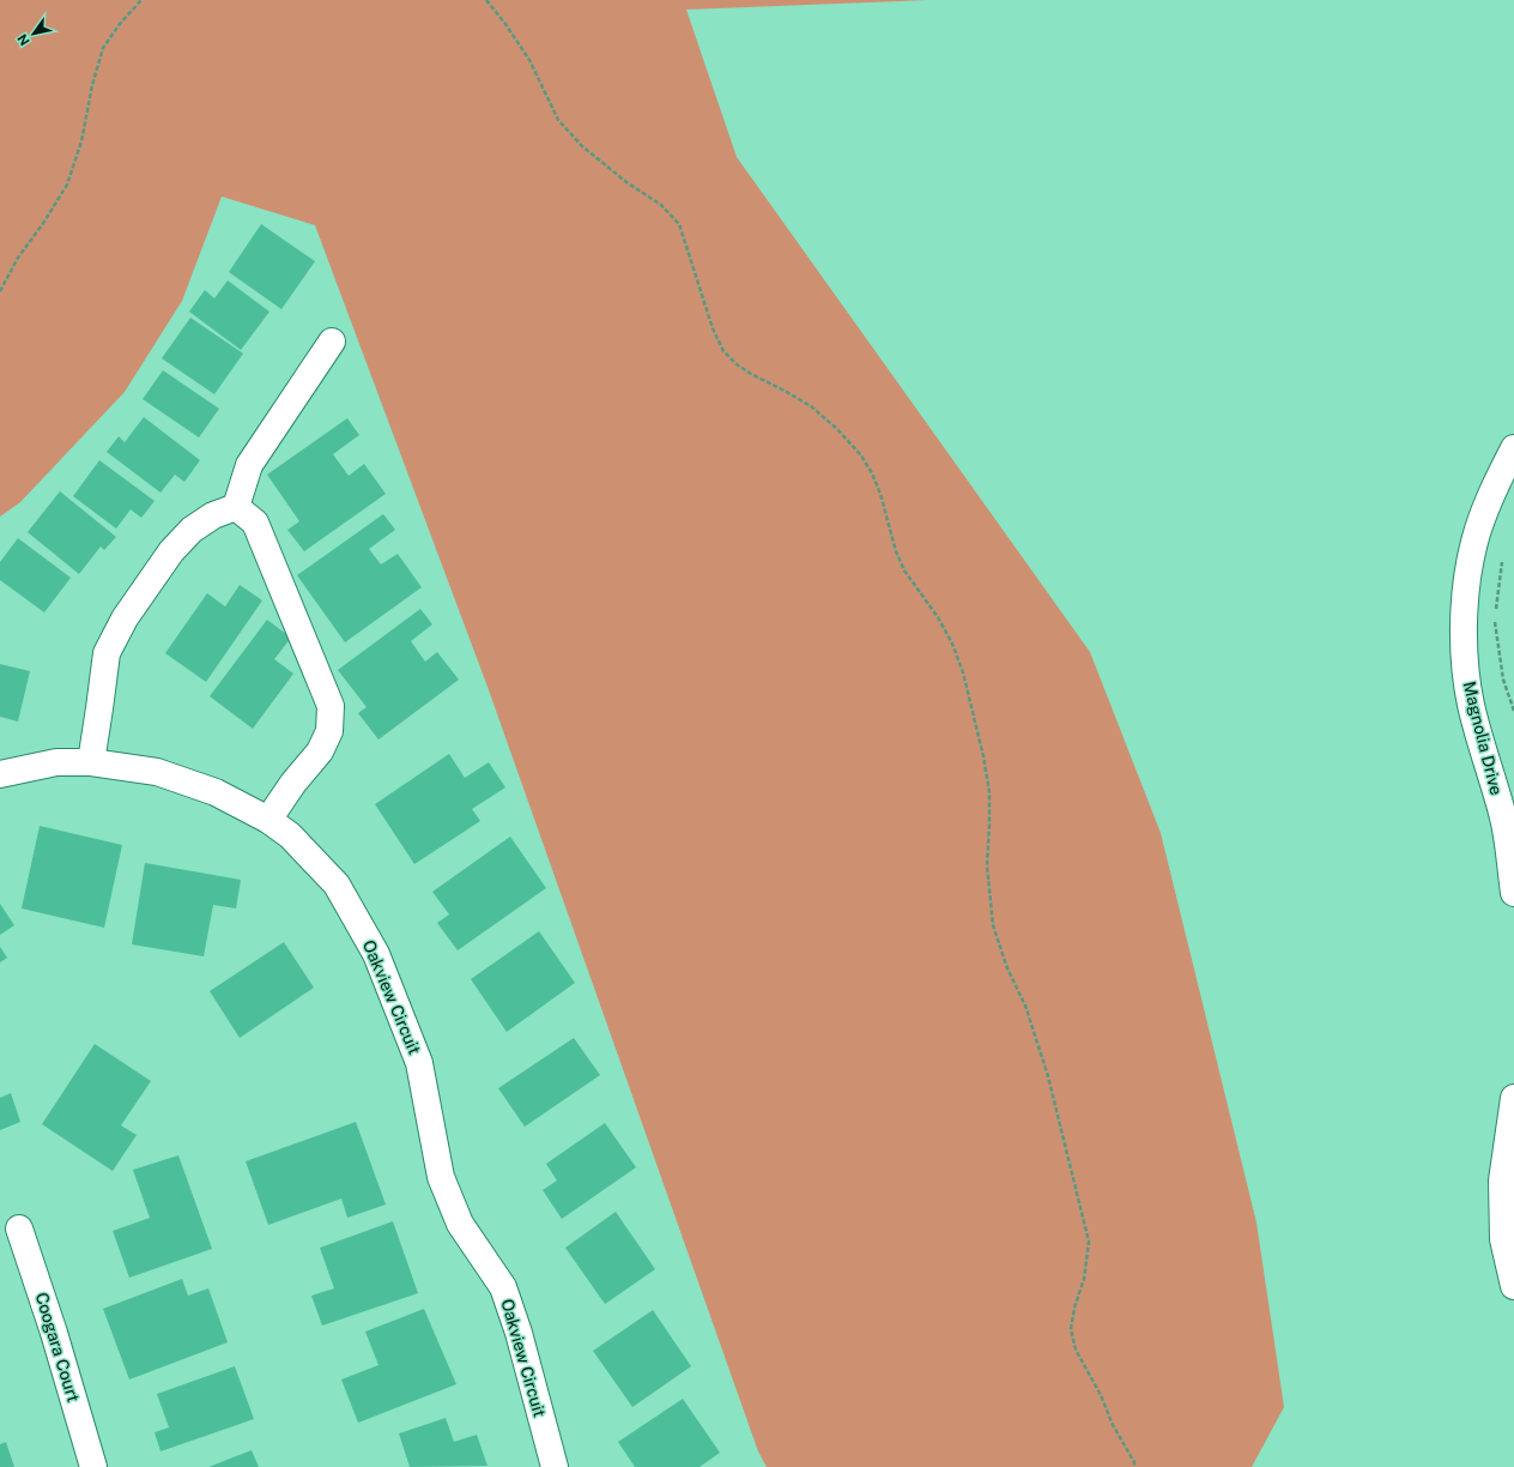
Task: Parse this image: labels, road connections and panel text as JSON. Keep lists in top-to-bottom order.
{
  "streets": {
    "street": ["Magnolia Drive", "Oakview Circuit", "Coogara Court"]
  },
  "north": "bottom left"
}
